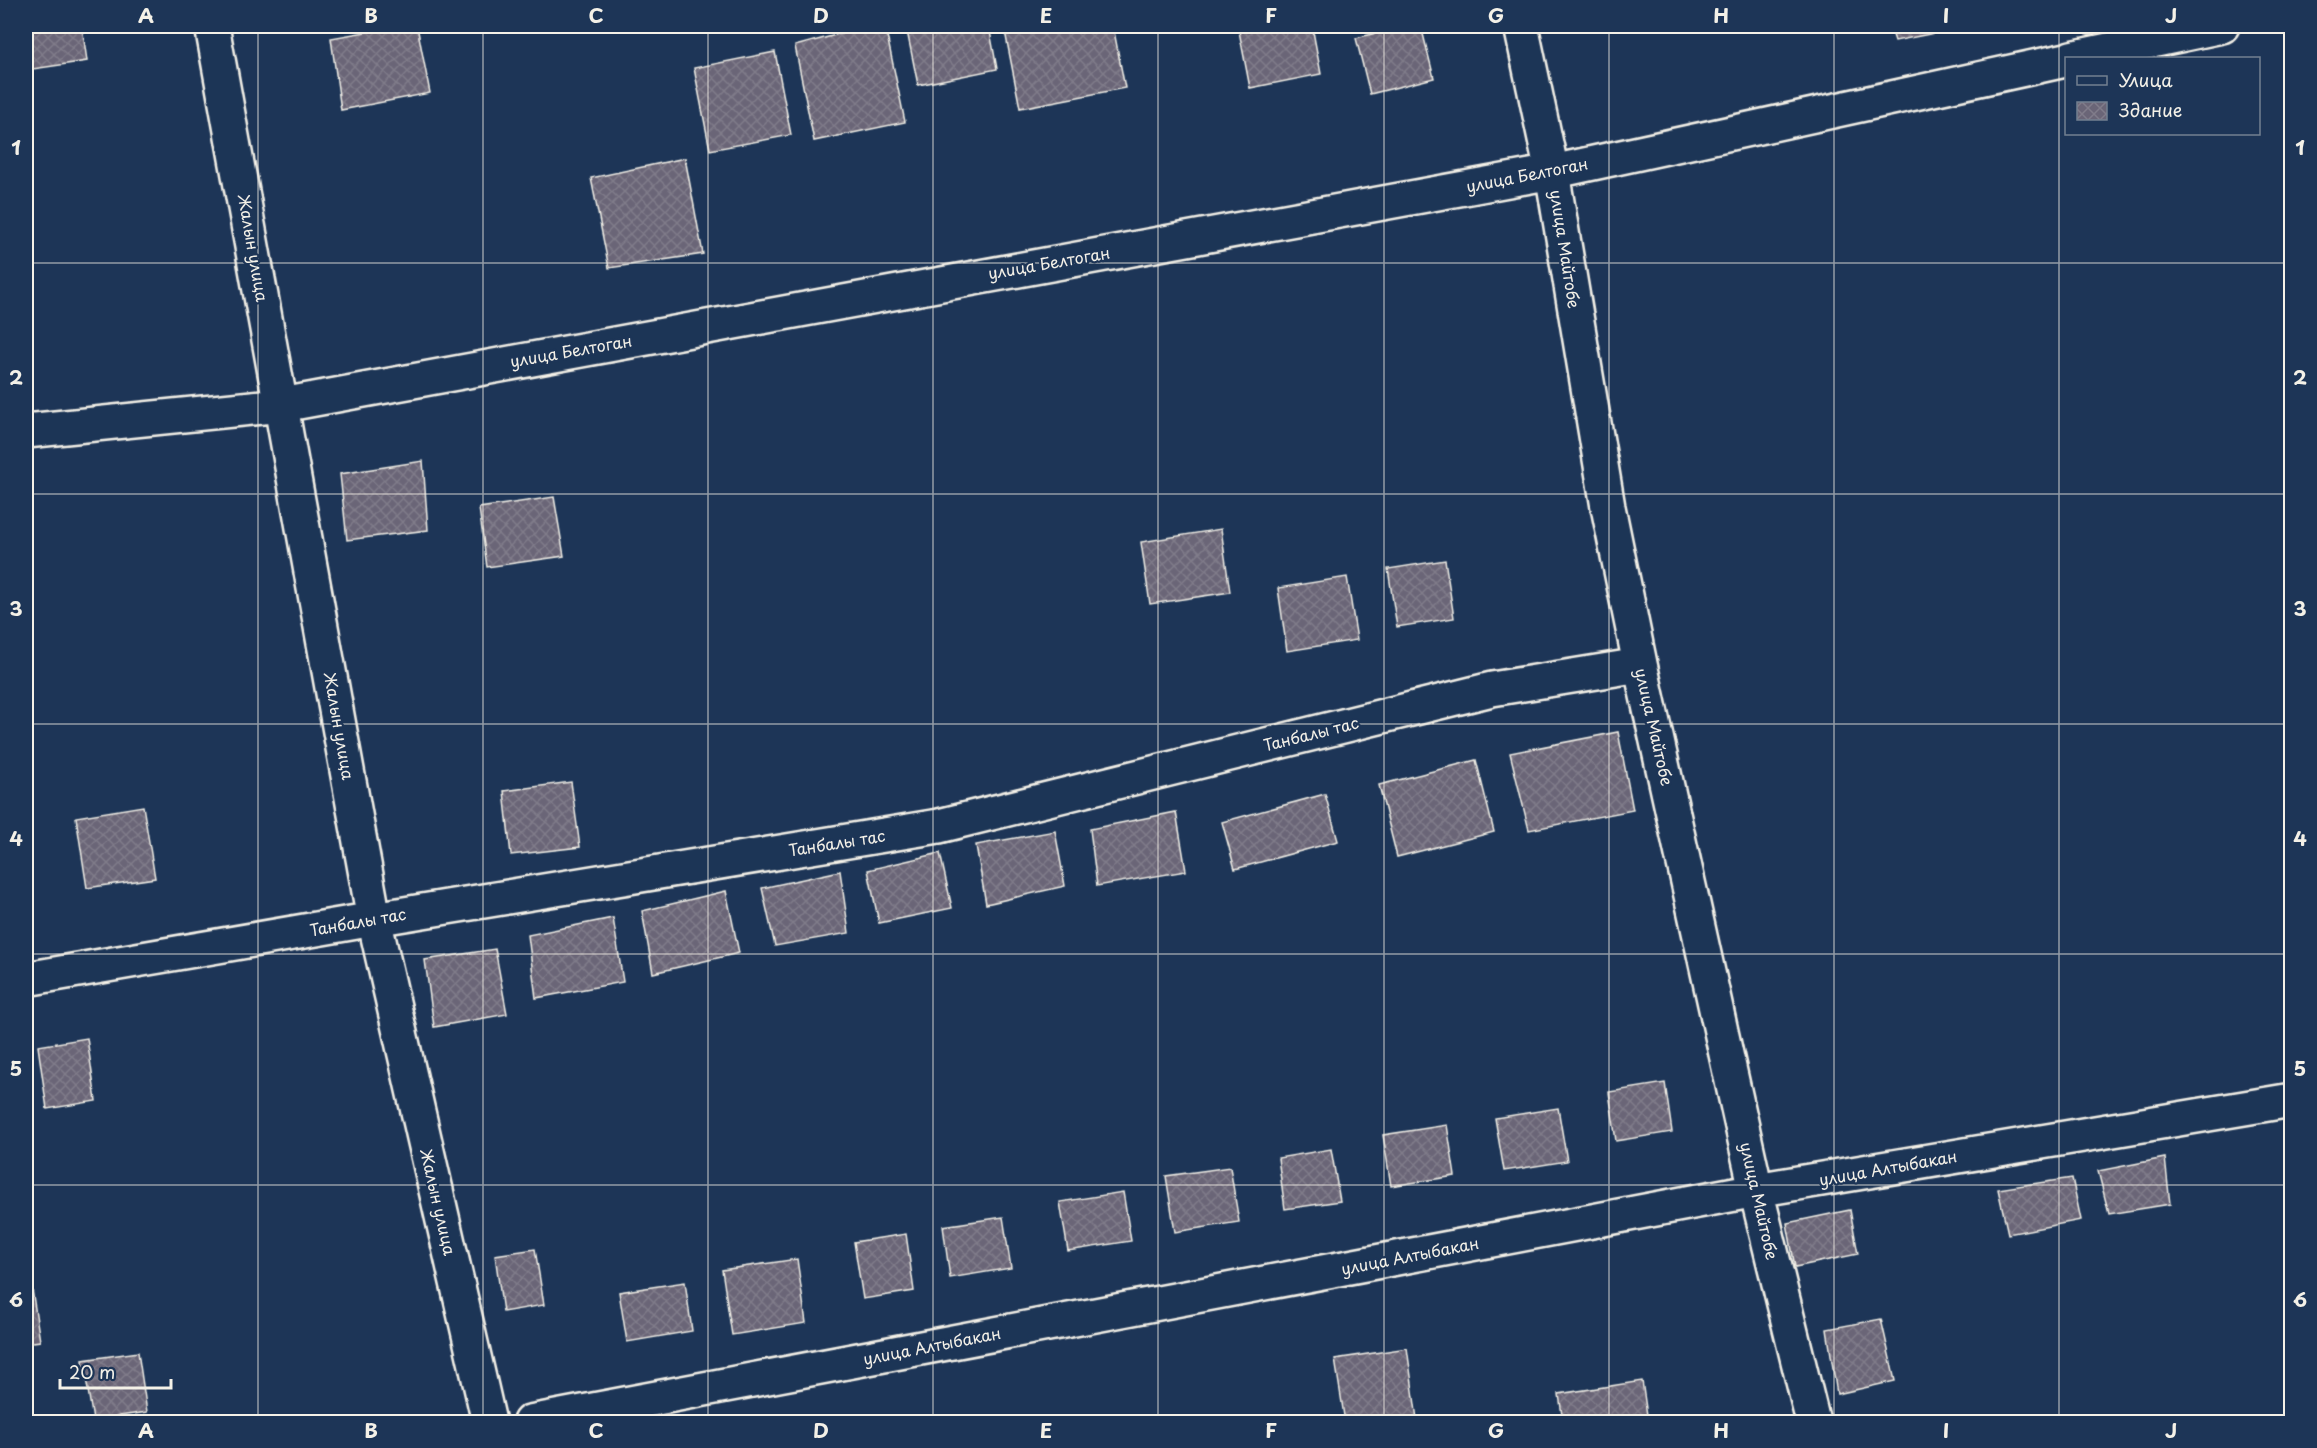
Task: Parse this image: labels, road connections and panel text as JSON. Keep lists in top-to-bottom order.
{
  "streets": {
    "street": [
      "улица Белтоган",
      "Жалын улица",
      "улица Майтобе",
      "Танбалы тас",
      "улица Алтыбакан"
    ]
  },
  "crossings": [
    ["улица Белтоган", "Жалын улица"],
    ["улица Белтоган", "улица Майтобе"],
    ["Жалын улица", "Танбалы тас"],
    ["улица Майтобе", "Танбалы тас"],
    ["улица Майтобе", "улица Алтыбакан"]
  ],
  "legend": ["Улица", "Здание"],
  "scale_bar": "20 m",
  "grid": {
    "columns": [
      "A",
      "B",
      "C",
      "D",
      "E",
      "F",
      "G",
      "H",
      "I",
      "J"
    ],
    "rows": [
      "1",
      "2",
      "3",
      "4",
      "5",
      "6"
    ]
  }
}
